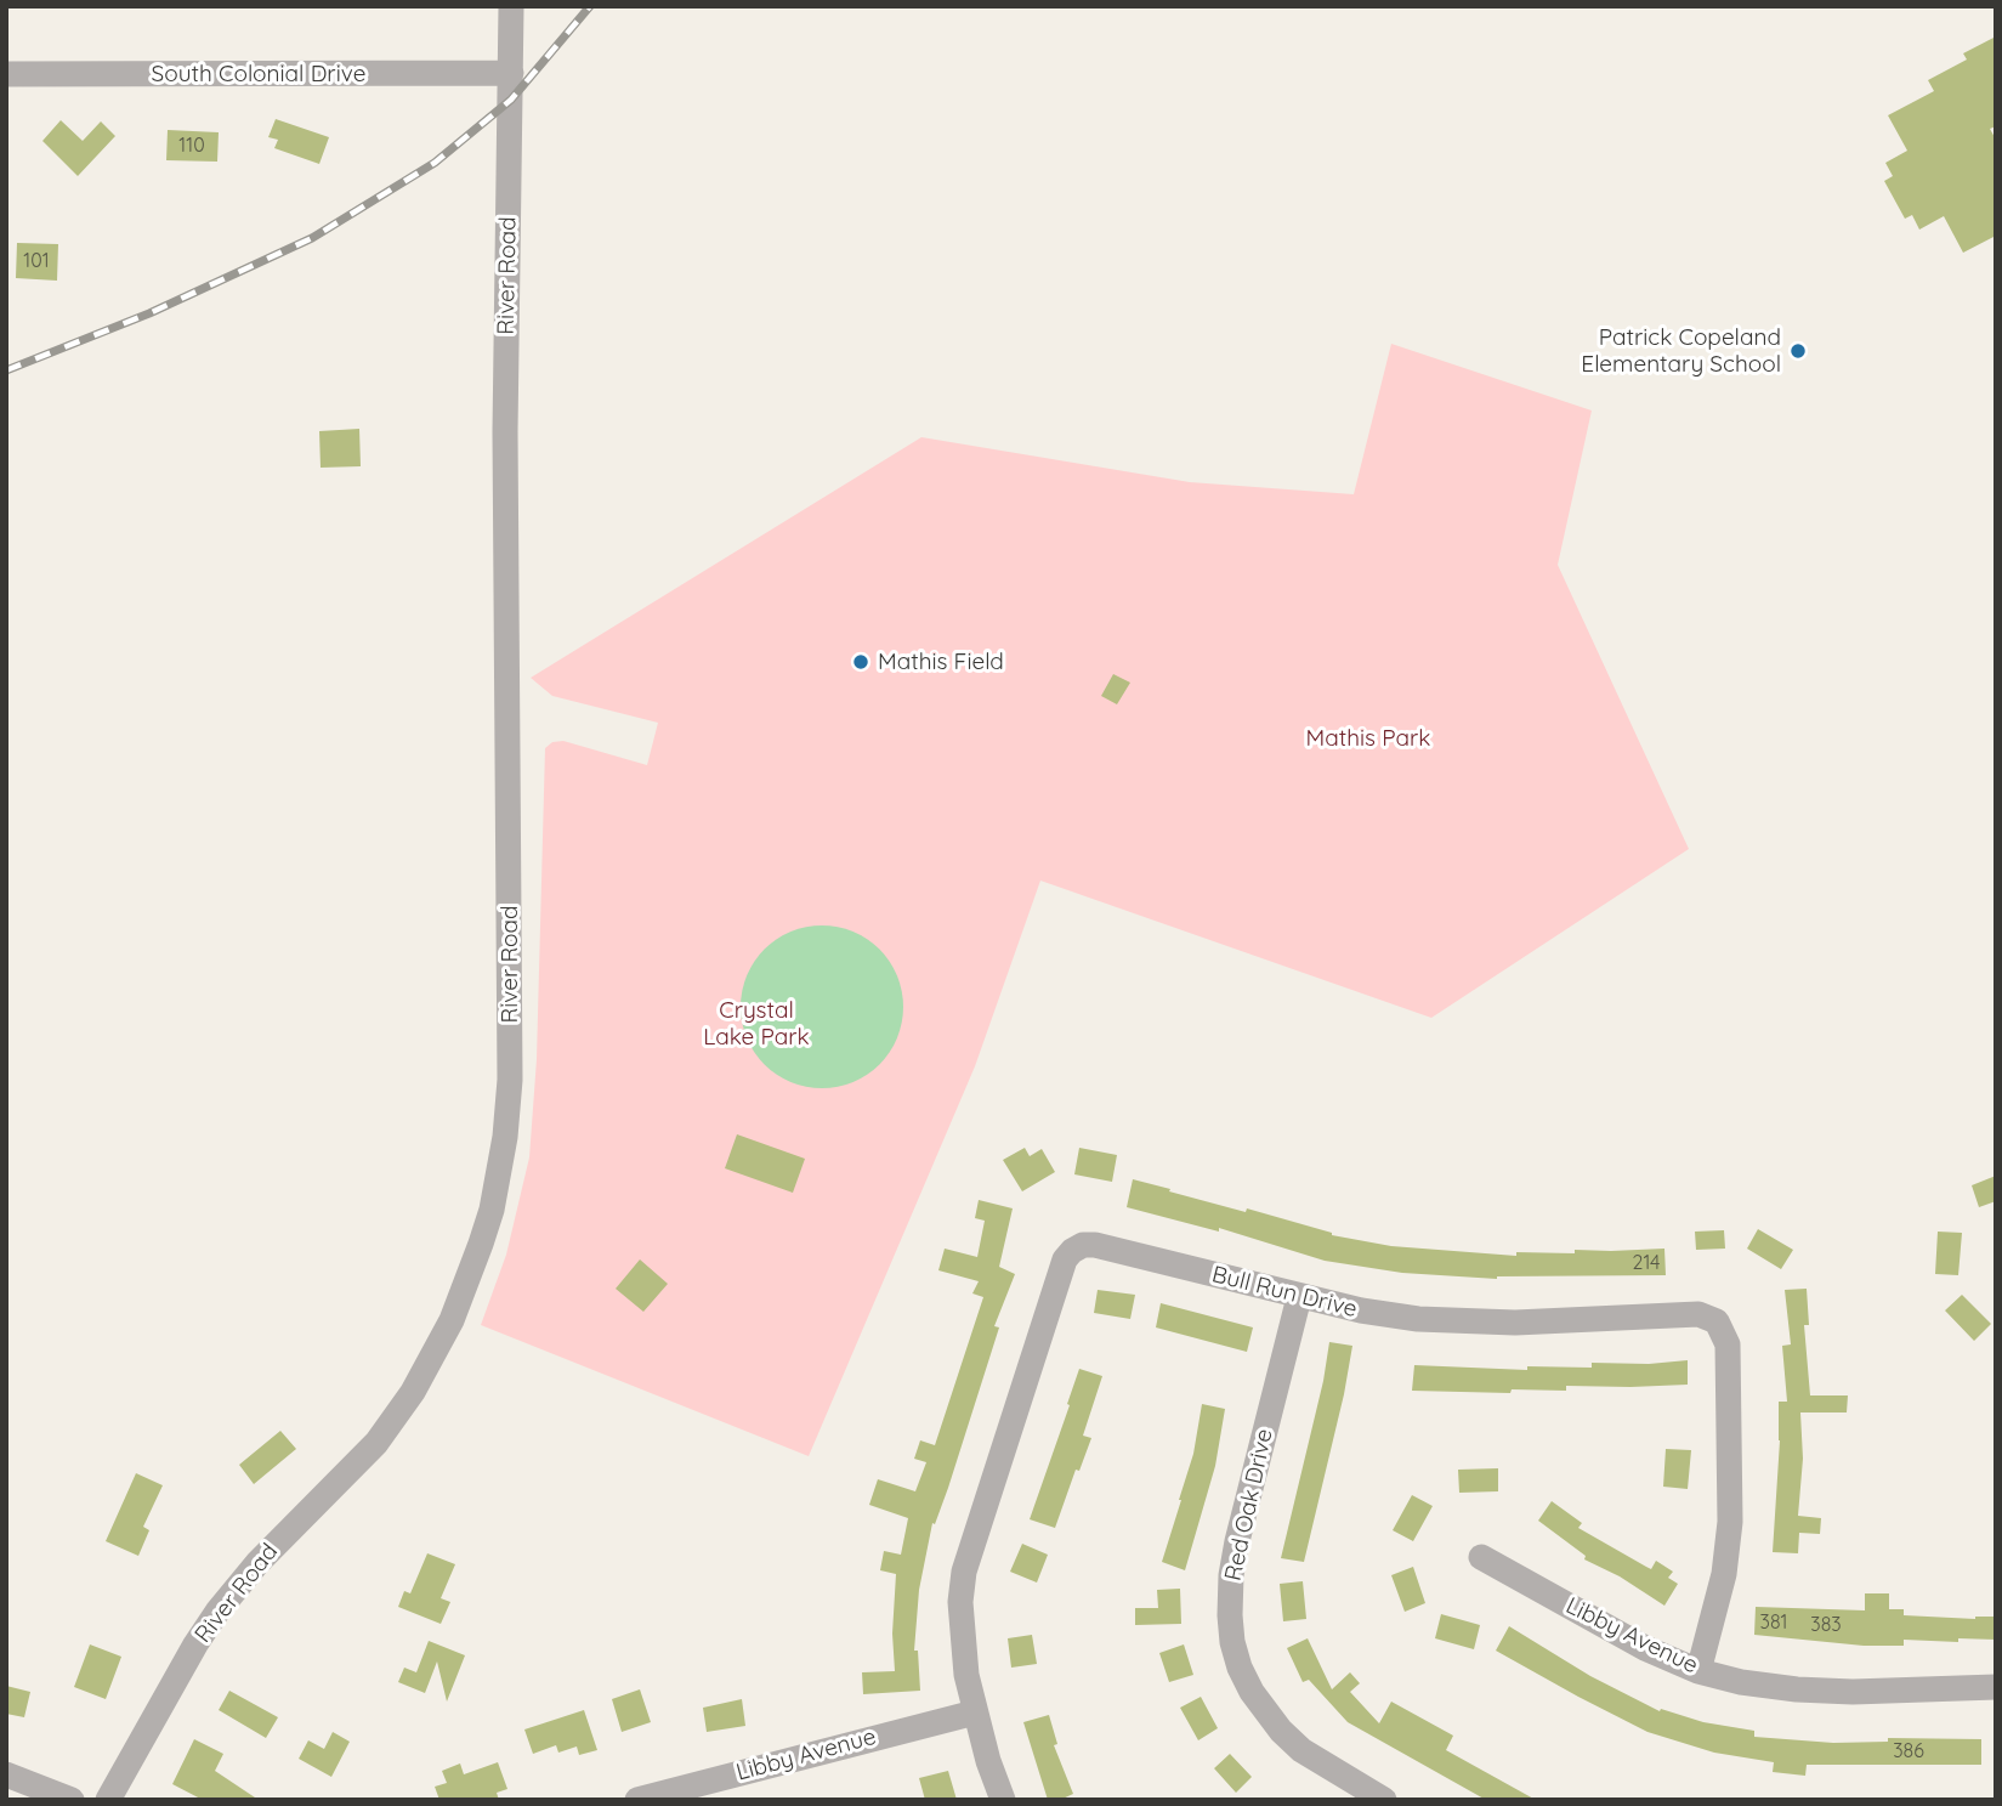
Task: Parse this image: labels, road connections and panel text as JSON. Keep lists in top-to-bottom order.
{
  "streets": {
    "street": [
      "South Colonial Drive",
      "River Road",
      "Bull Run Drive",
      "Red Oak Drive",
      "Libby Avenue"
    ]
  },
  "crossings": [
    ["South Colonial Drive", "River Road"],
    ["Bull Run Drive", "Red Oak Drive"],
    ["Bull Run Drive", "Libby Avenue"]
  ],
  "parks": ["Mathis Park", "Crystal Lake Park"],
  "places": ["Patrick Copeland Elementary School", "Mathis Field"],
  "house_numbers": [
    "110",
    "101",
    "214",
    "381",
    "383",
    "386"
  ]
}
